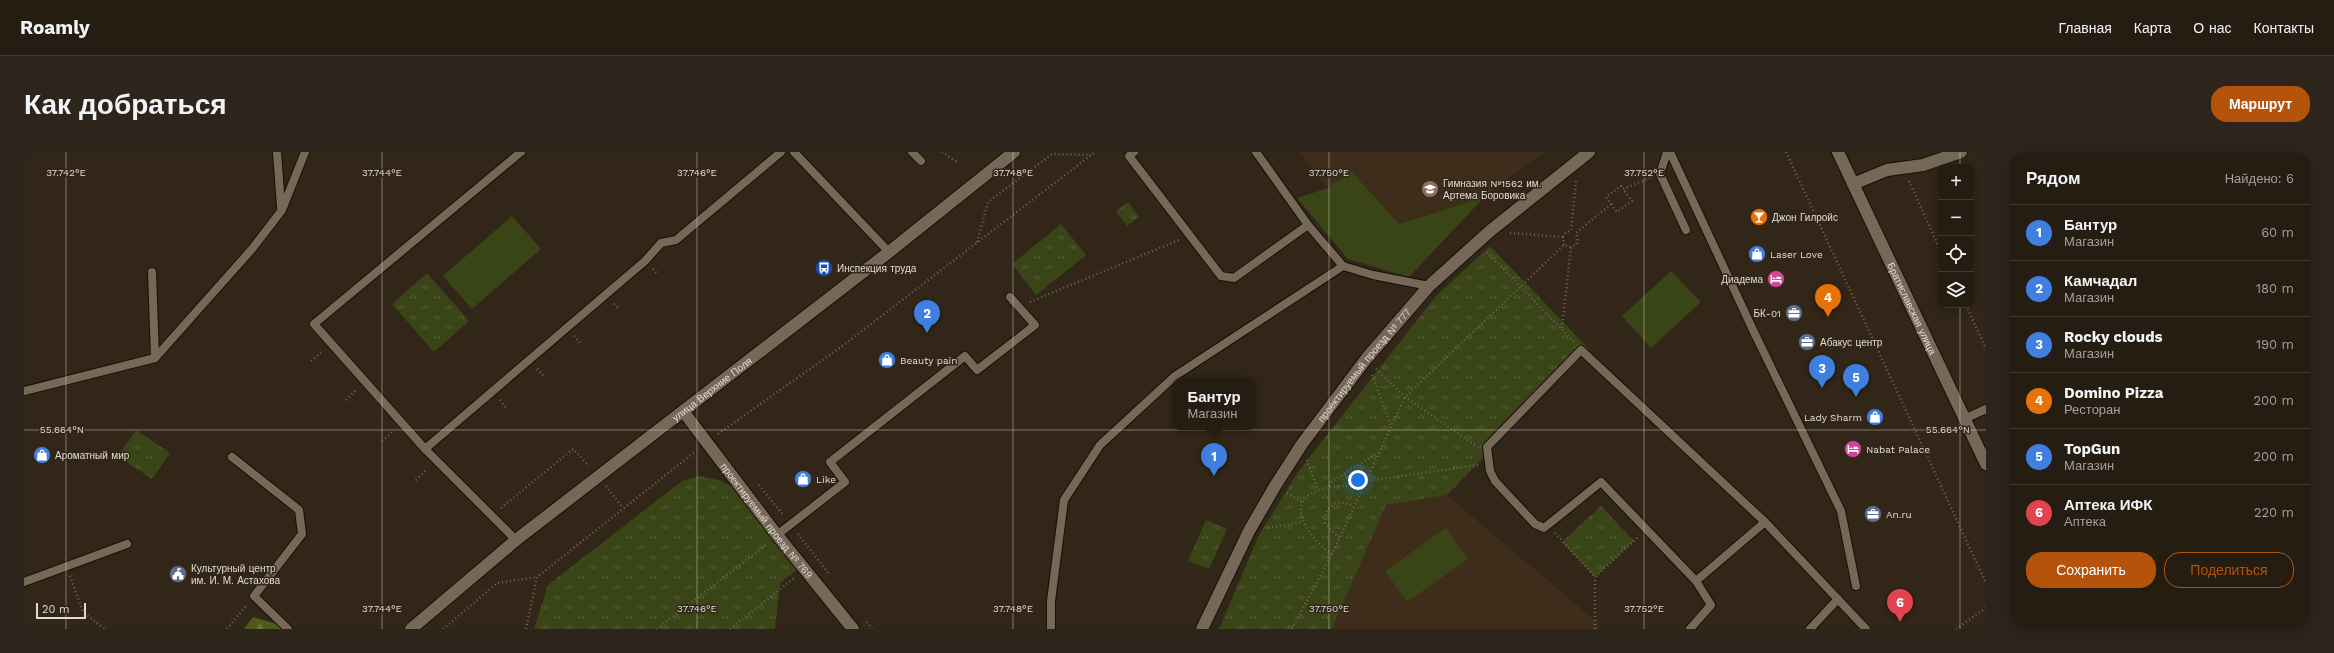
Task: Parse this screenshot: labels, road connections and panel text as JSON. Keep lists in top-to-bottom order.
{
  "streets": {
    "main road": [
      "Братиславская улица",
      "проектируемый проезд № 777",
      "улица Верхние Поля",
      "проектируемый проезд № 769"
    ]
  },
  "crossings": [
    ["улица Верхние Поля", "проектируемый проезд № 769"]
  ],
  "places": {
    "school or university": ["Гимназия №1562 им. Артема Боровика"],
    "bar": ["Джон Гилройс"],
    "shop": [
      "Laser Love",
      "Beauty pain",
      "Lady Sharm",
      "Ароматный мир",
      "Like"
    ],
    "bus stop": ["Инспекция труда"],
    "hotel": ["Диадема", "Nabat Palace"],
    "office": ["БК-01", "Абакус центр", "An.ru"],
    "public building": ["Культурный центр им. И. М. Астахова"]
  },
  "scale_bar": "20 m",
  "page": {
    "header": "Roamly",
    "nav": [
      "Главная",
      "Карта",
      "О нас",
      "Контакты"
    ],
    "buttons": [
      "Маршрут",
      ["Сохранить", "Поделиться"]
    ],
    "title": "Как добраться",
    "heading": ["Рядом", "Найдено: 6"],
    "map_buttons": ["+", "−"],
    "list": [
      {
        "mark": "1",
        "name": "Бантур",
        "note": "Магазин",
        "value": "60 m"
      },
      {
        "mark": "2",
        "name": "Камчадал",
        "note": "Магазин",
        "value": "180 m"
      },
      {
        "mark": "3",
        "name": "Rocky clouds",
        "note": "Магазин",
        "value": "190 m"
      },
      {
        "mark": "4",
        "name": "Domino Pizza",
        "note": "Ресторан",
        "value": "200 m"
      },
      {
        "mark": "5",
        "name": "TopGun",
        "note": "Магазин",
        "value": "200 m"
      },
      {
        "mark": "6",
        "name": "Аптека ИФК",
        "note": "Аптека",
        "value": "220 m"
      }
    ],
    "pins": [
      "4",
      "2",
      "3",
      "5",
      "1",
      "6"
    ],
    "popup": ["Бантур", "Магазин"],
    "scale": "20 m"
  },
  "coordinates": [
    "37.742°E",
    "37.744°E",
    "37.746°E",
    "37.748°E",
    "37.750°E",
    "37.752°E",
    "55.664°N"
  ]
}
